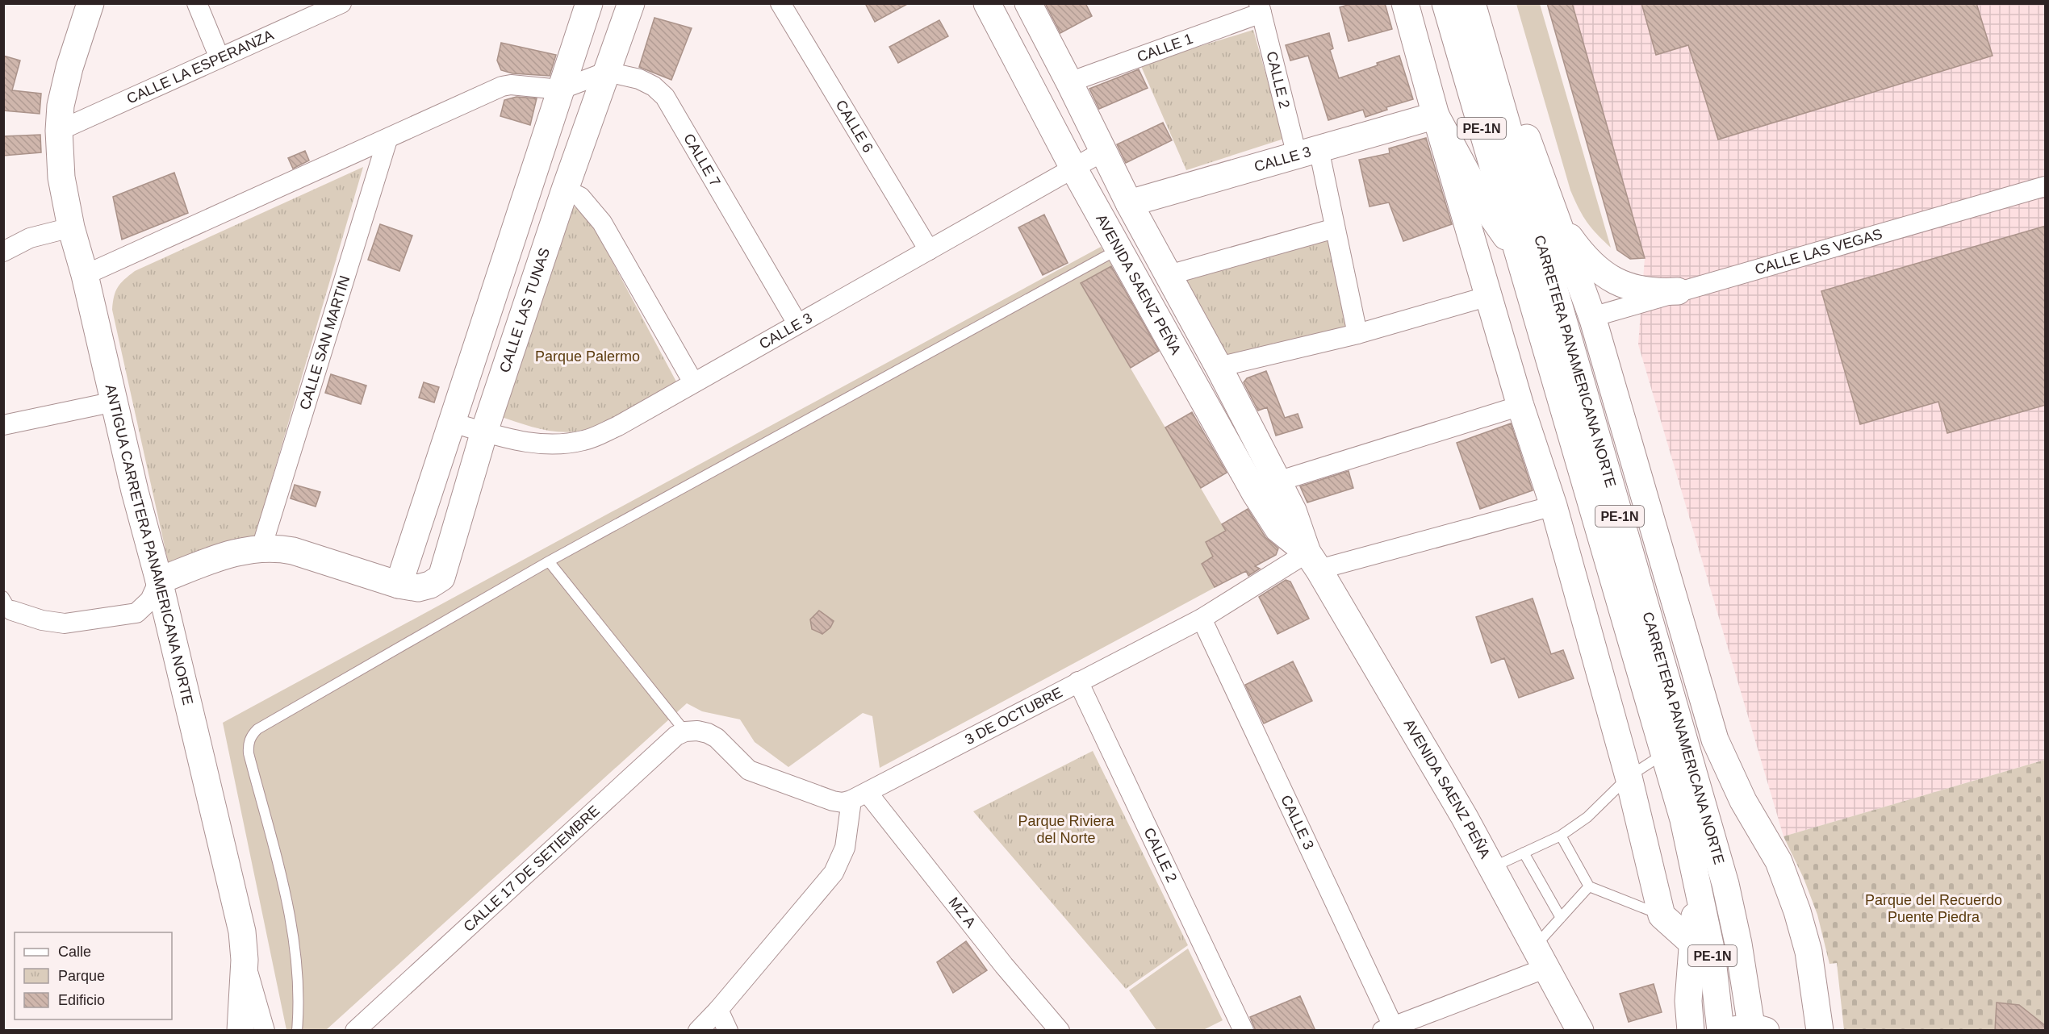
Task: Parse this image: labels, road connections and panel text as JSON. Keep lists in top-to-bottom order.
{
  "streets": {
    "main road": [
      "PE-1N",
      "CALLE 3",
      "AVENIDA SAENZ PEÑA",
      "CALLE LAS TUNAS",
      "CARRETERA PANAMERICANA NORTE",
      "ANTIGUA CARRETERA PANAMERICANA NORTE"
    ],
    "street": [
      "CALLE 1",
      "CALLE LA ESPERANZA",
      "CALLE 2",
      "CALLE 6",
      "CALLE 7",
      "CALLE LAS VEGAS",
      "CALLE SAN MARTIN",
      "3 DE OCTUBRE",
      "CALLE 17 DE SETIEMBRE",
      "MZ A"
    ]
  },
  "crossings": [
    ["CALLE 1", "CALLE 2"],
    ["CALLE 1", "AVENIDA SAENZ PEÑA"],
    ["CALLE LA ESPERANZA", "ANTIGUA CARRETERA PANAMERICANA NORTE"],
    ["CALLE 2", "CALLE 3"],
    ["CALLE 2", "3 DE OCTUBRE"],
    ["CALLE 6", "CALLE 3"],
    ["CALLE 3", "CALLE 7"],
    ["CALLE 3", "AVENIDA SAENZ PEÑA"],
    ["CALLE 3", "CALLE LAS TUNAS"],
    ["CALLE 3", "3 DE OCTUBRE"],
    ["CALLE 7", "CALLE LAS TUNAS"],
    ["AVENIDA SAENZ PEÑA", "3 DE OCTUBRE"],
    ["CALLE LAS TUNAS", "CALLE SAN MARTIN"],
    ["CALLE LAS TUNAS", "ANTIGUA CARRETERA PANAMERICANA NORTE"],
    ["3 DE OCTUBRE", "MZ A"]
  ],
  "parks": ["Parque Palermo", "Parque Riviera del Norte", "Parque del Recuerdo Puente Piedra"],
  "legend": ["Calle", "Parque", "Edificio"]
}
